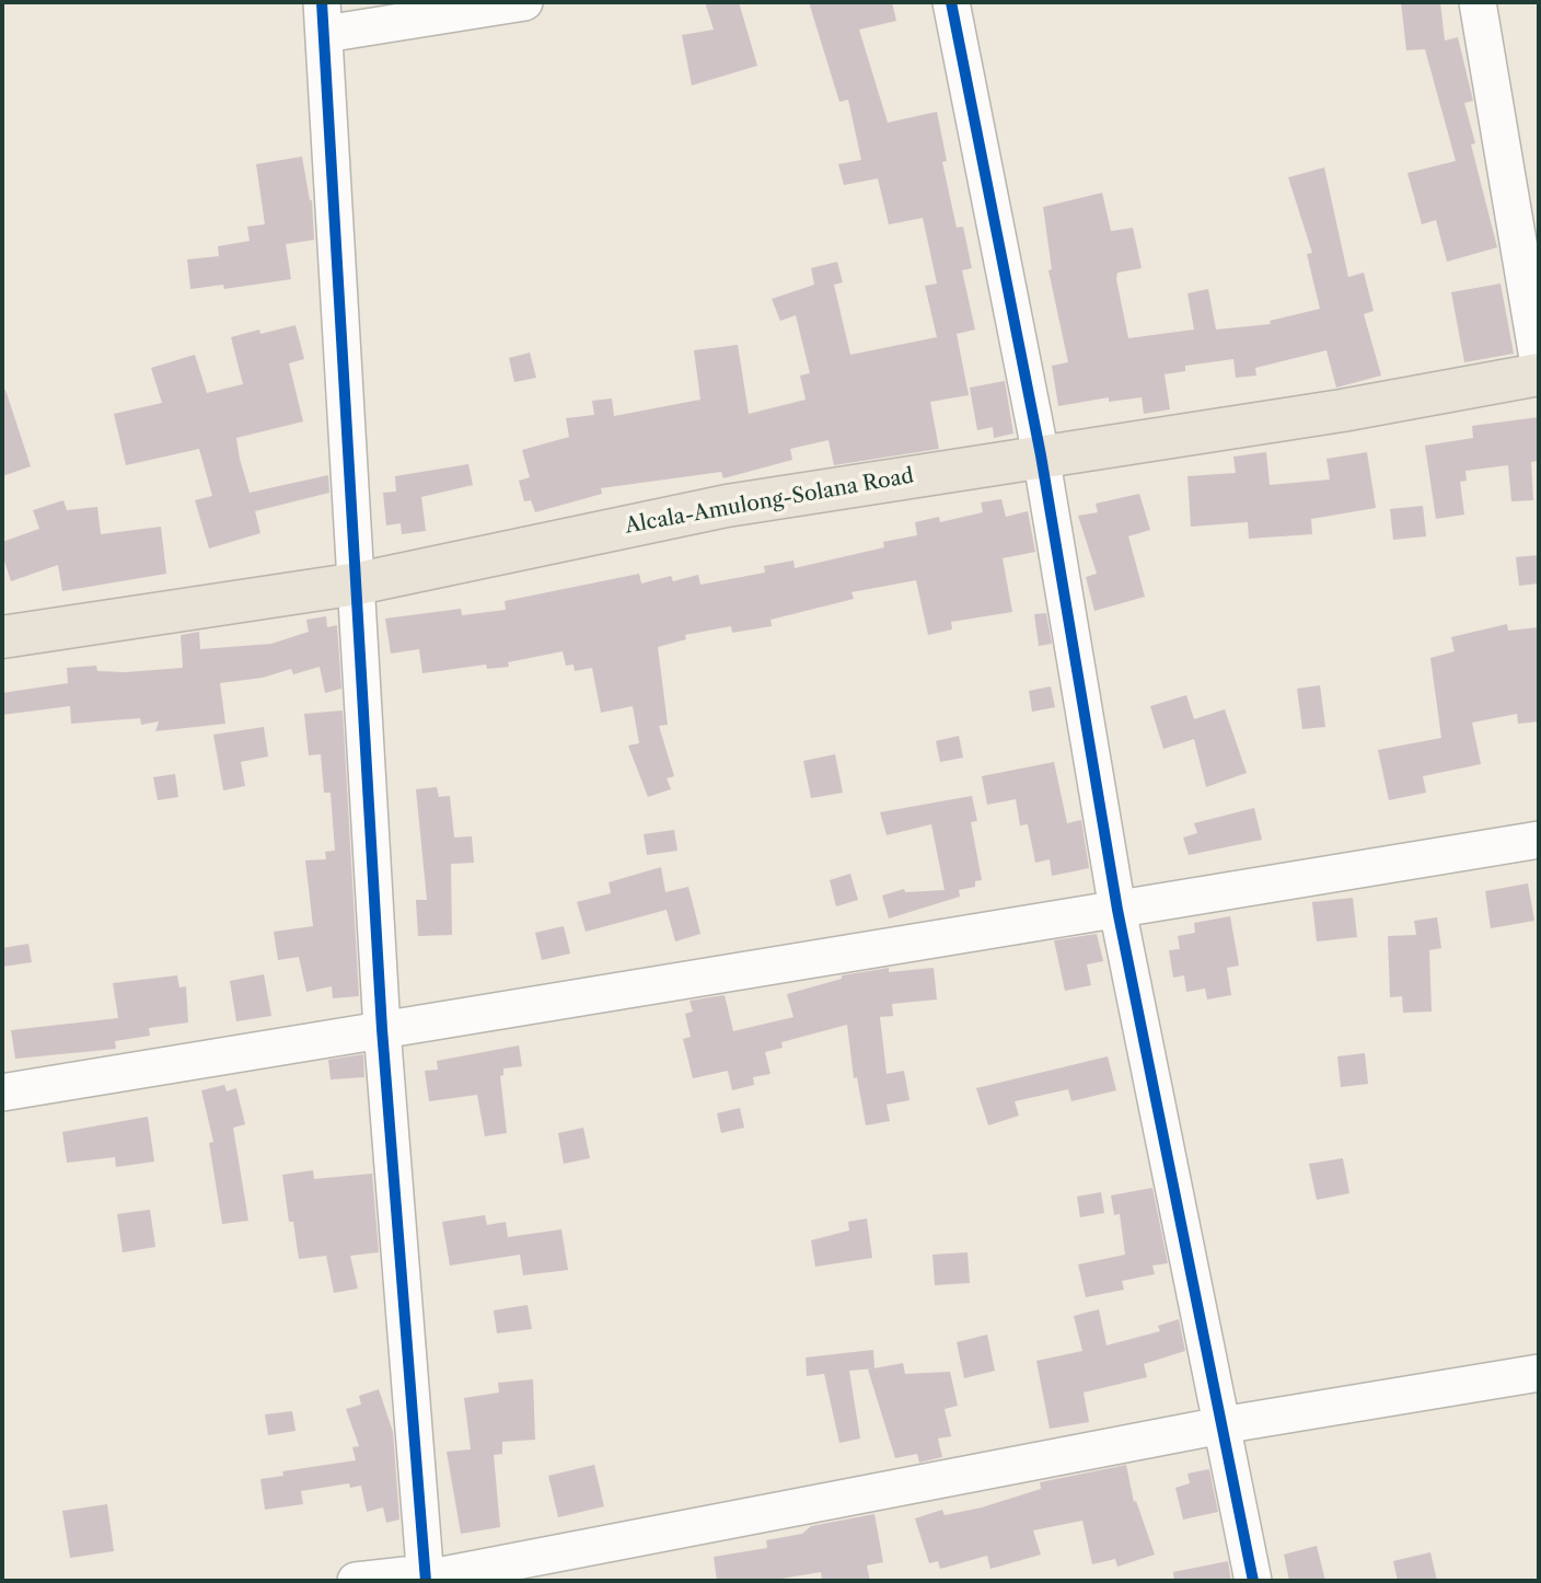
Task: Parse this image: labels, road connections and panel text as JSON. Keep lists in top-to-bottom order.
{
  "streets": {
    "main road": ["Alcala-Amulong-Solana Road"]
  }
}
